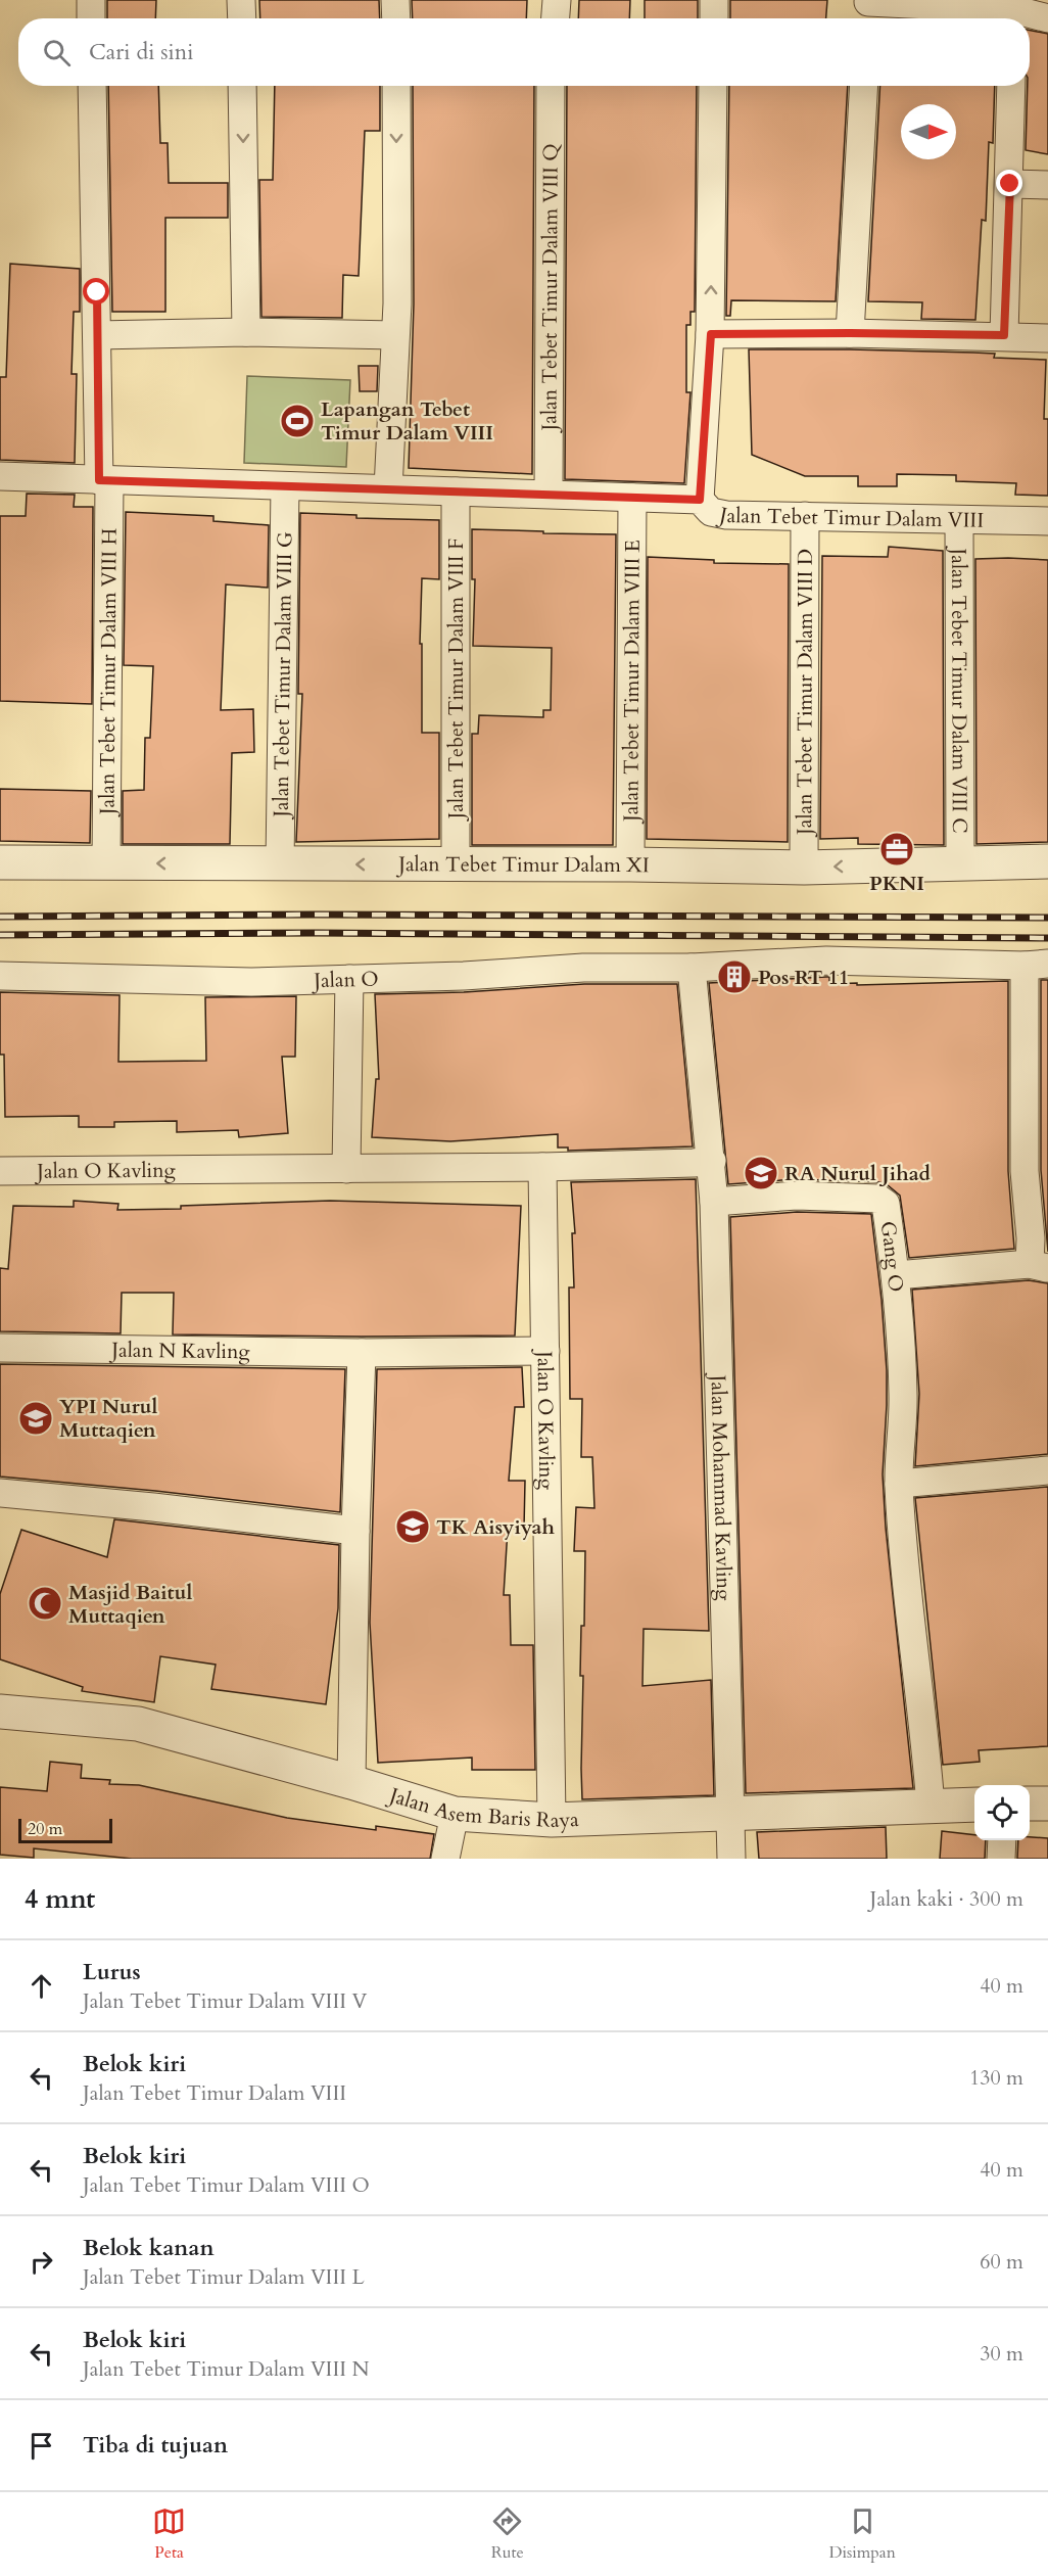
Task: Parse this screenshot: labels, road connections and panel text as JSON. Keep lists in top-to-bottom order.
{
  "streets": {
    "street": [
      "Jalan Tebet Timur Dalam VIII Q",
      "Jalan Tebet Timur Dalam VIII",
      "Jalan Tebet Timur Dalam VIII H",
      "Jalan Tebet Timur Dalam VIII G",
      "Jalan Tebet Timur Dalam VIII F",
      "Jalan Tebet Timur Dalam VIII E",
      "Jalan Tebet Timur Dalam VIII D",
      "Jalan Tebet Timur Dalam VIII C",
      "Jalan Tebet Timur Dalam XI",
      "Jalan O",
      "Jalan O Kavling",
      "Gang O",
      "Jalan N Kavling",
      "Jalan Mohammad Kavling",
      "Jalan Asem Baris Raya"
    ]
  },
  "crossings": [
    ["Jalan Tebet Timur Dalam VIII Q", "Jalan Tebet Timur Dalam VIII"],
    ["Jalan Tebet Timur Dalam VIII", "Jalan Tebet Timur Dalam VIII H"],
    ["Jalan Tebet Timur Dalam VIII", "Jalan Tebet Timur Dalam VIII G"],
    ["Jalan Tebet Timur Dalam VIII", "Jalan Tebet Timur Dalam VIII F"],
    ["Jalan Tebet Timur Dalam VIII", "Jalan Tebet Timur Dalam VIII E"],
    ["Jalan Tebet Timur Dalam VIII", "Jalan Tebet Timur Dalam VIII D"],
    ["Jalan Tebet Timur Dalam VIII", "Jalan Tebet Timur Dalam VIII C"],
    ["Jalan Tebet Timur Dalam VIII H", "Jalan Tebet Timur Dalam XI"],
    ["Jalan Tebet Timur Dalam VIII G", "Jalan Tebet Timur Dalam XI"],
    ["Jalan Tebet Timur Dalam VIII F", "Jalan Tebet Timur Dalam XI"],
    ["Jalan Tebet Timur Dalam VIII E", "Jalan Tebet Timur Dalam XI"],
    ["Jalan Tebet Timur Dalam VIII D", "Jalan Tebet Timur Dalam XI"],
    ["Jalan Tebet Timur Dalam VIII C", "Jalan Tebet Timur Dalam XI"],
    ["Jalan O", "Jalan Mohammad Kavling"],
    ["Jalan O Kavling", "Jalan N Kavling"],
    ["Jalan O Kavling", "Jalan Mohammad Kavling"],
    ["Jalan O Kavling", "Jalan Asem Baris Raya"],
    ["Gang O", "Jalan Mohammad Kavling"],
    ["Gang O", "Jalan Asem Baris Raya"],
    ["Jalan Mohammad Kavling", "Jalan Asem Baris Raya"]
  ],
  "places": {
    "sports": ["Lapangan Tebet Timur Dalam VIII"],
    "office": ["PKNI"],
    "building": ["Pos RT 11"],
    "school or university": ["RA Nurul Jihad", "YPI Nurul Muttaqien", "TK Aisyiyah"],
    "mosque": ["Masjid Baitul Muttaqien"]
  },
  "scale_bar": "20 m",
  "north": "right",
  "page": {
    "search": "Cari di sini",
    "scale": "20 m",
    "heading": ["4 mnt", "Jalan kaki · 300 m"],
    "list": [
      ["Lurus", "Jalan Tebet Timur Dalam VIII V", "40 m"],
      ["Belok kiri", "Jalan Tebet Timur Dalam VIII", "130 m"],
      ["Belok kiri", "Jalan Tebet Timur Dalam VIII O", "40 m"],
      ["Belok kanan", "Jalan Tebet Timur Dalam VIII L", "60 m"],
      ["Belok kiri", "Jalan Tebet Timur Dalam VIII N", "30 m"],
      "Tiba di tujuan"
    ],
    "nav": ["Peta", "Rute", "Disimpan"]
  }
}
